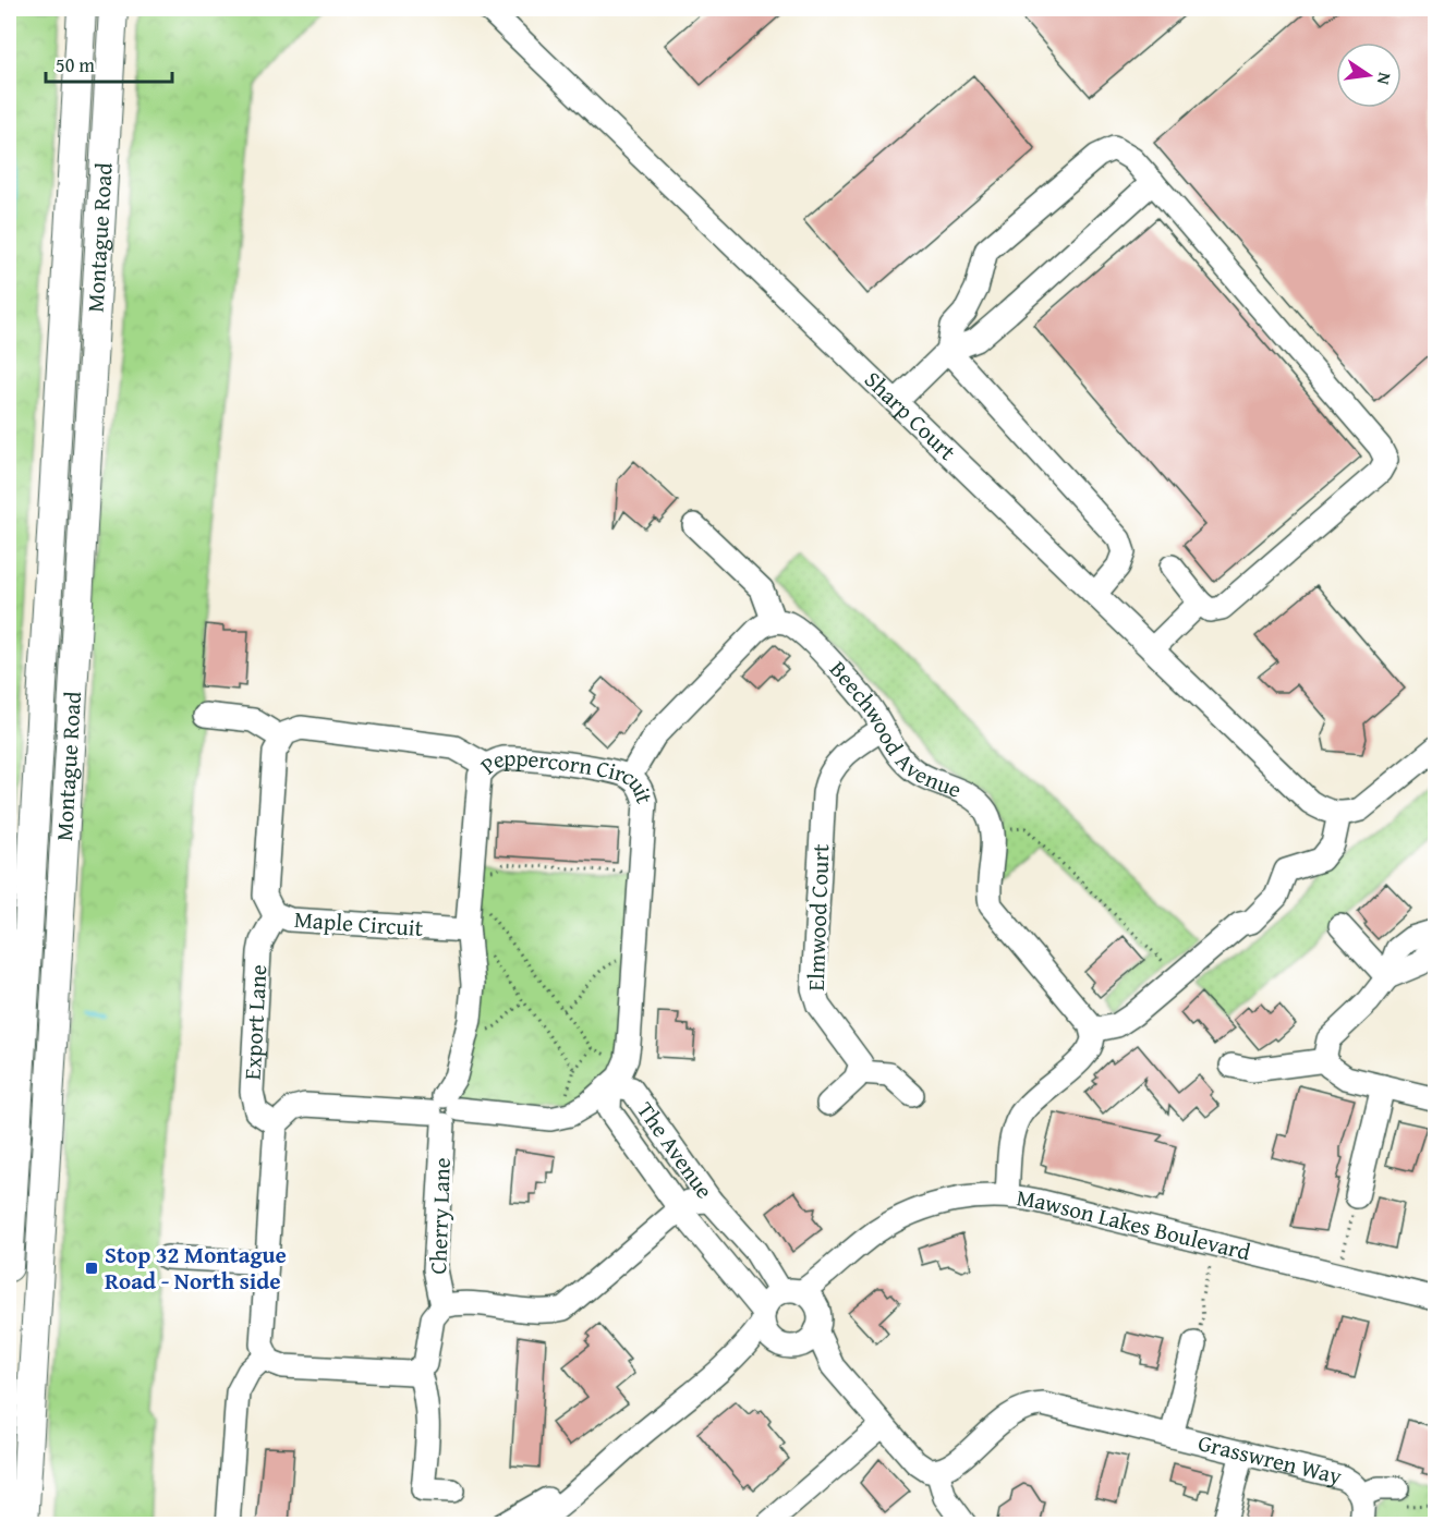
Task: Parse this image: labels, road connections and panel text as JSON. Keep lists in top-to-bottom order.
{
  "streets": {
    "main road": ["Montague Road"],
    "street": [
      "Sharp Court",
      "Beechwood Avenue",
      "Peppercorn Circuit",
      "Elmwood Court",
      "Maple Circuit",
      "Export Lane",
      "The Avenue",
      "Cherry Lane",
      "Mawson Lakes Boulevard",
      "Grasswren Way"
    ]
  },
  "crossings": [
    ["Beechwood Avenue", "Elmwood Court"],
    ["Peppercorn Circuit", "Maple Circuit"],
    ["Peppercorn Circuit", "The Avenue"],
    ["Peppercorn Circuit", "Cherry Lane"],
    ["Maple Circuit", "Export Lane"],
    ["The Avenue", "Mawson Lakes Boulevard"]
  ],
  "places": {
    "transit": ["Stop 32 Montague Road - North side"]
  },
  "scale_bar": "50 m",
  "north": "right"
}
